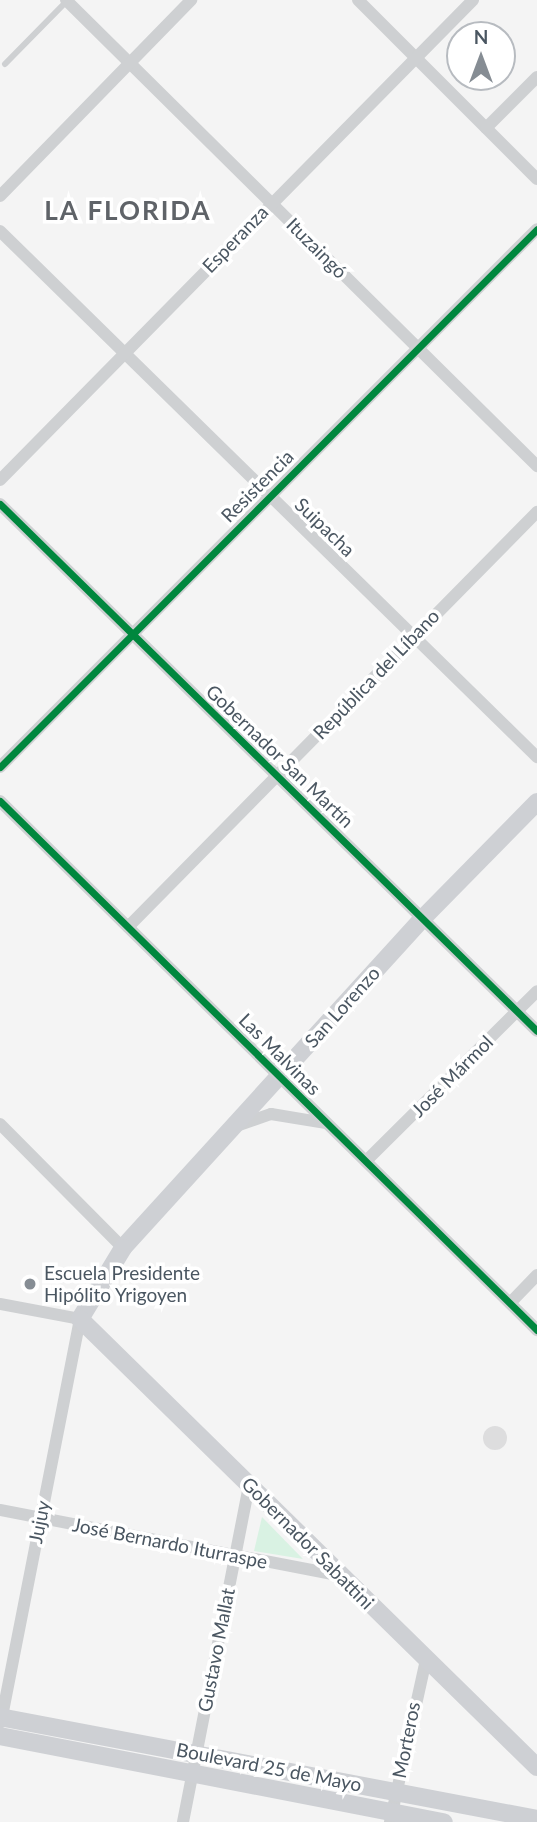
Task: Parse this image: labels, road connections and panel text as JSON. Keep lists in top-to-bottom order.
{
  "streets": {
    "main road": ["San Lorenzo", "Gobernador Sabattini", "Boulevard 25 de Mayo"],
    "street": [
      "Esperanza",
      "Ituzaingó",
      "Resistencia",
      "Suipacha",
      "República del Líbano",
      "Gobernador San Martín",
      "Las Malvinas",
      "José Mármol",
      "Jujuy",
      "José Bernardo Iturraspe",
      "Gustavo Mallat",
      "Morteros"
    ]
  },
  "crossings": [
    ["Esperanza", "Ituzaingó"],
    ["Esperanza", "Suipacha"],
    ["Ituzaingó", "Resistencia"],
    ["Resistencia", "Suipacha"],
    ["Resistencia", "Gobernador San Martín"],
    ["Suipacha", "República del Líbano"],
    ["República del Líbano", "Gobernador San Martín"],
    ["República del Líbano", "Las Malvinas"],
    ["Gobernador San Martín", "San Lorenzo"],
    ["Gobernador San Martín", "José Mármol"],
    ["San Lorenzo", "Las Malvinas"],
    ["San Lorenzo", "Jujuy"],
    ["San Lorenzo", "Gobernador Sabattini"],
    ["Las Malvinas", "José Mármol"],
    ["Jujuy", "José Bernardo Iturraspe"],
    ["Jujuy", "Gobernador Sabattini"],
    ["Jujuy", "Boulevard 25 de Mayo"],
    ["José Bernardo Iturraspe", "Gobernador Sabattini"],
    ["José Bernardo Iturraspe", "Gustavo Mallat"],
    ["Gobernador Sabattini", "Gustavo Mallat"],
    ["Gobernador Sabattini", "Morteros"],
    ["Gustavo Mallat", "Boulevard 25 de Mayo"],
    ["Morteros", "Boulevard 25 de Mayo"]
  ],
  "districts": ["LA FLORIDA"],
  "places": ["Escuela Presidente Hipólito Yrigoyen"],
  "north": "top"
}
